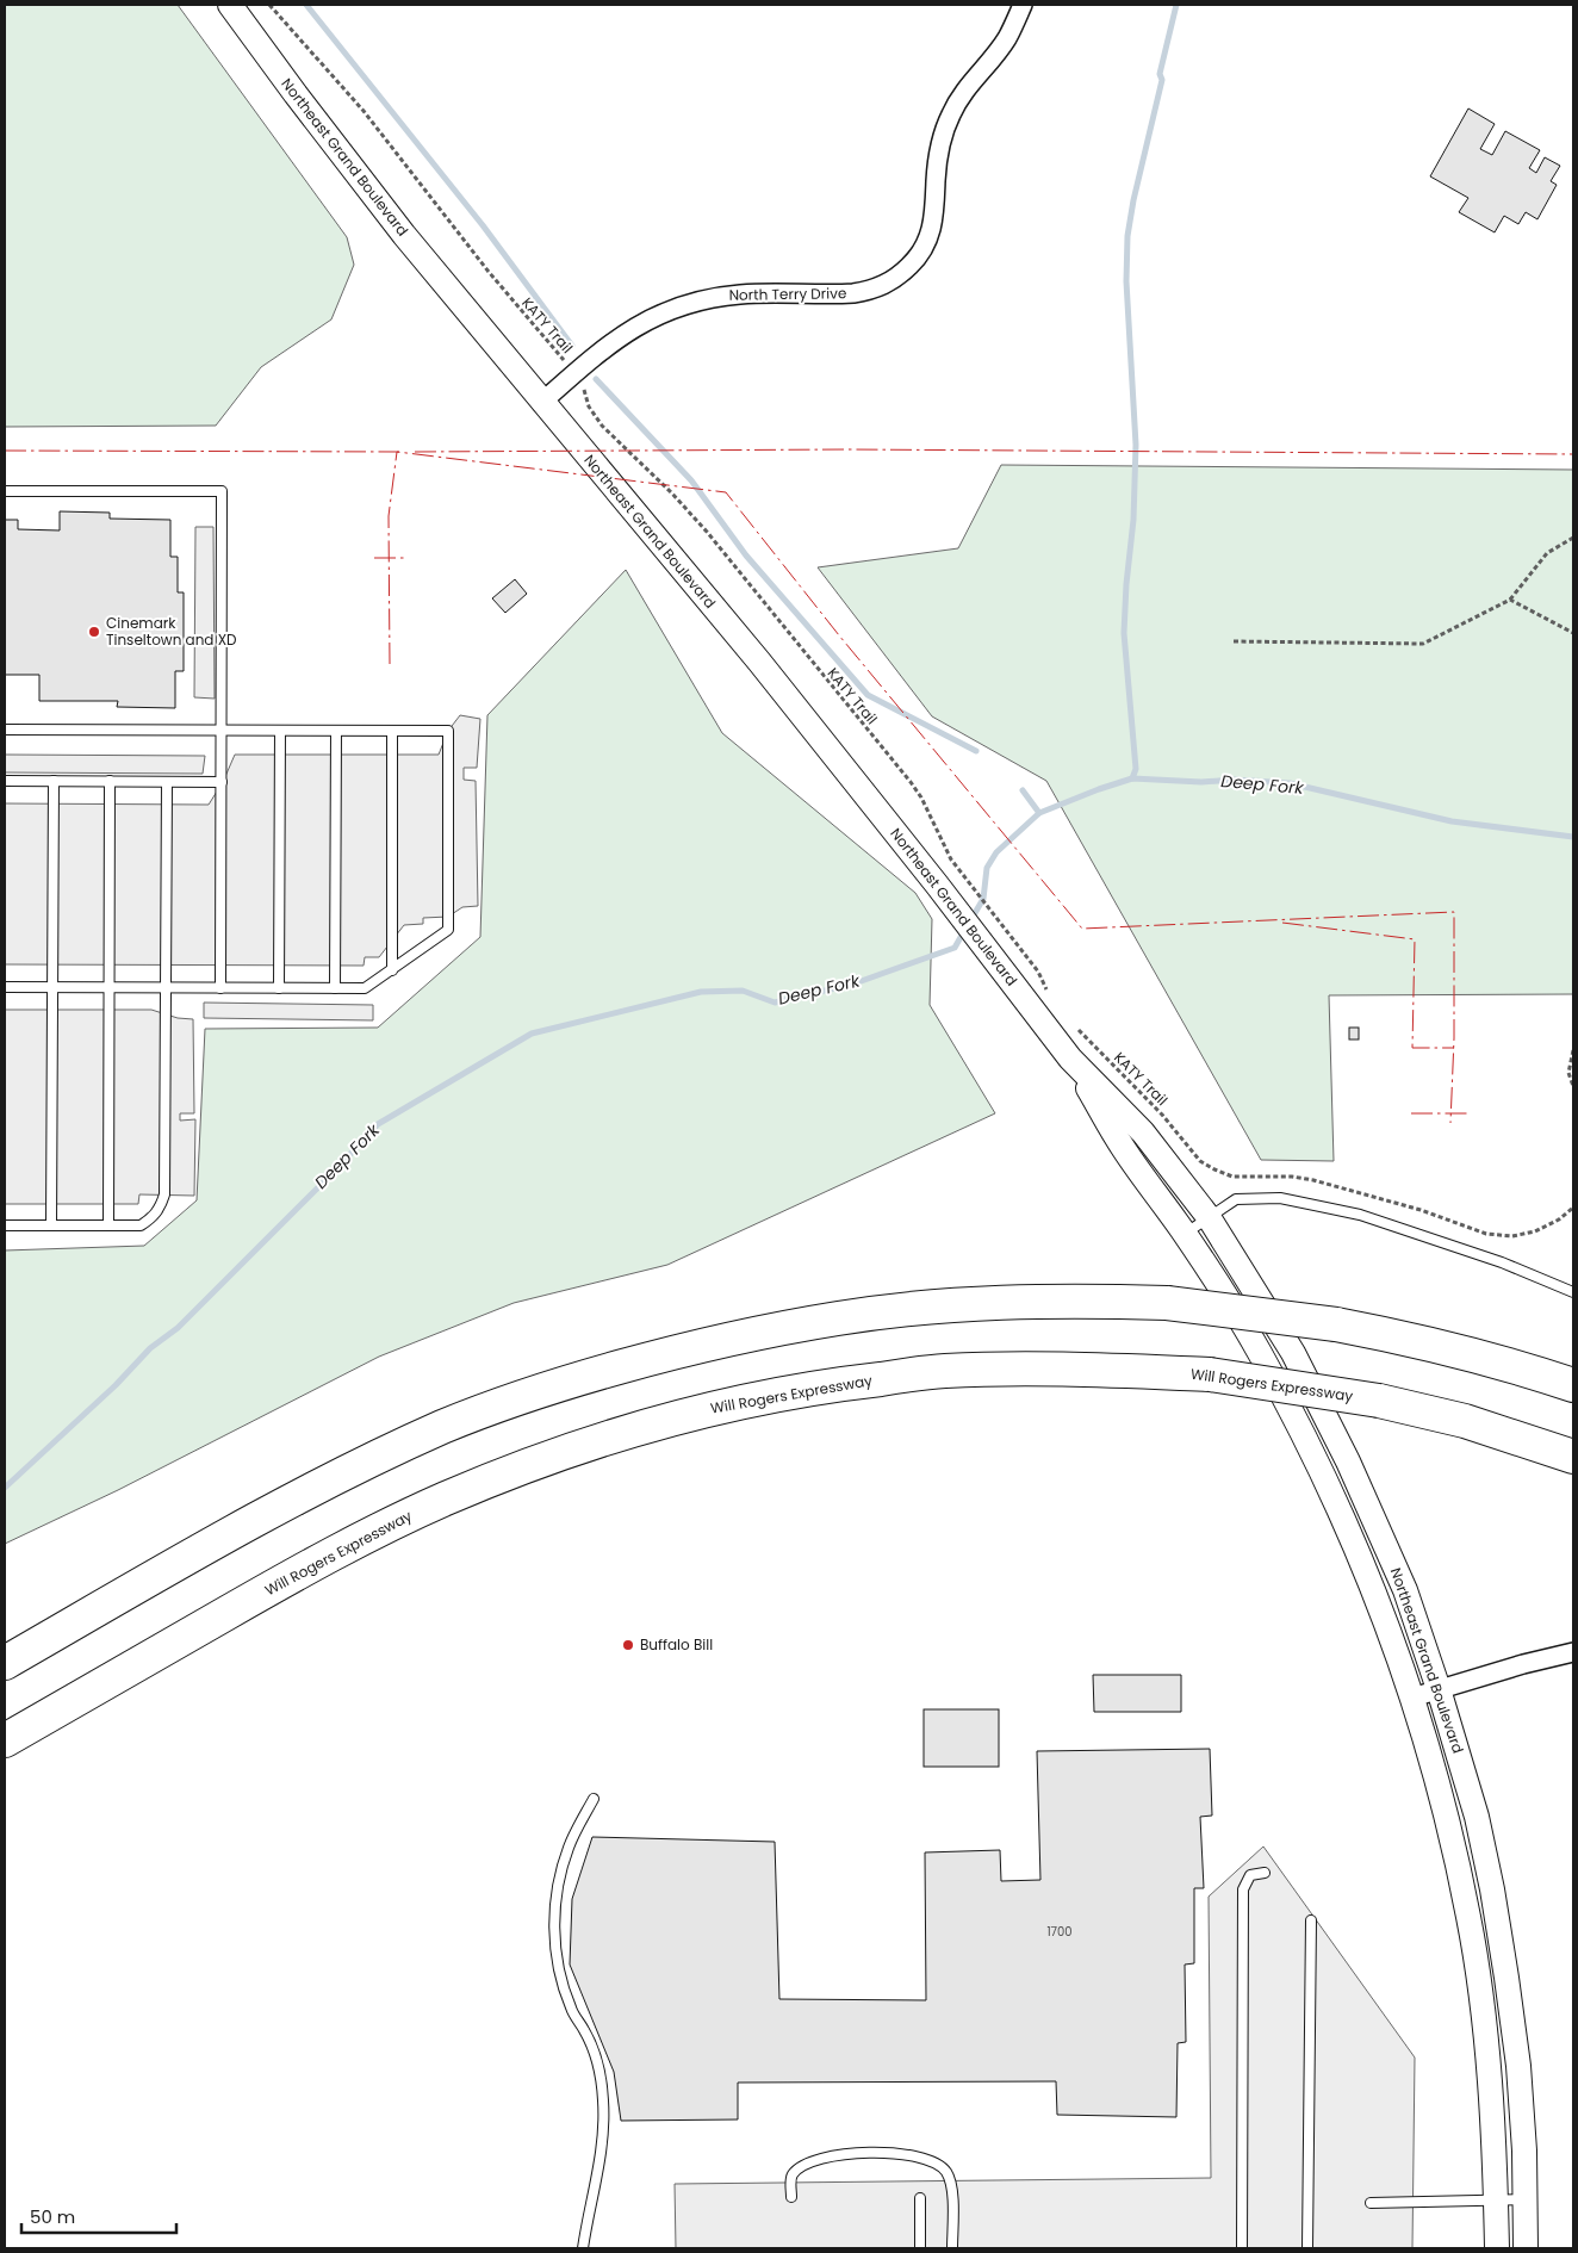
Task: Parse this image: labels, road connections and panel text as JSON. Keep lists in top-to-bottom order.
{
  "streets": {
    "highway": ["Will Rogers Expressway"],
    "street": ["Northeast Grand Boulevard", "North Terry Drive"],
    "path": ["KATY Trail"]
  },
  "crossings": [
    ["Northeast Grand Boulevard", "North Terry Drive"],
    ["North Terry Drive", "KATY Trail"]
  ],
  "water": ["Deep Fork"],
  "places": ["Cinemark Tinseltown and XD", "Buffalo Bill"],
  "house_numbers": ["1700"],
  "scale_bar": "50 m"
}
